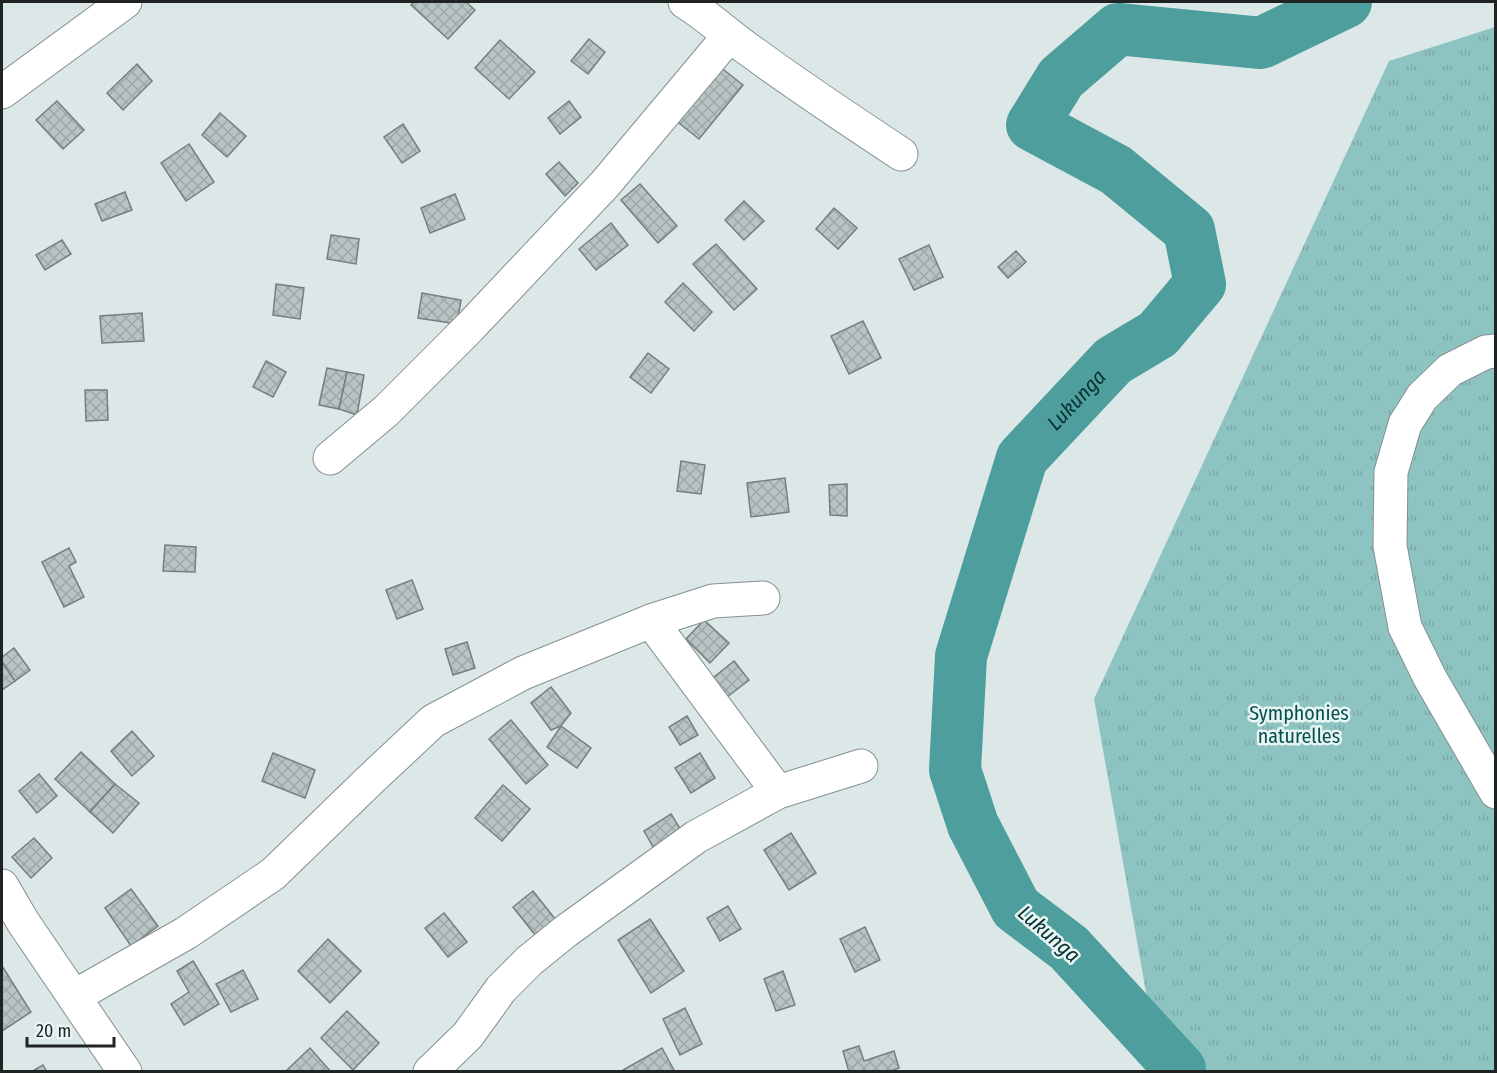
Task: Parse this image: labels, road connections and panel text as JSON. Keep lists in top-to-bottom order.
{
  "water": ["Lukunga"],
  "parks": ["Symphonies naturelles"],
  "scale_bar": "20 m"
}
